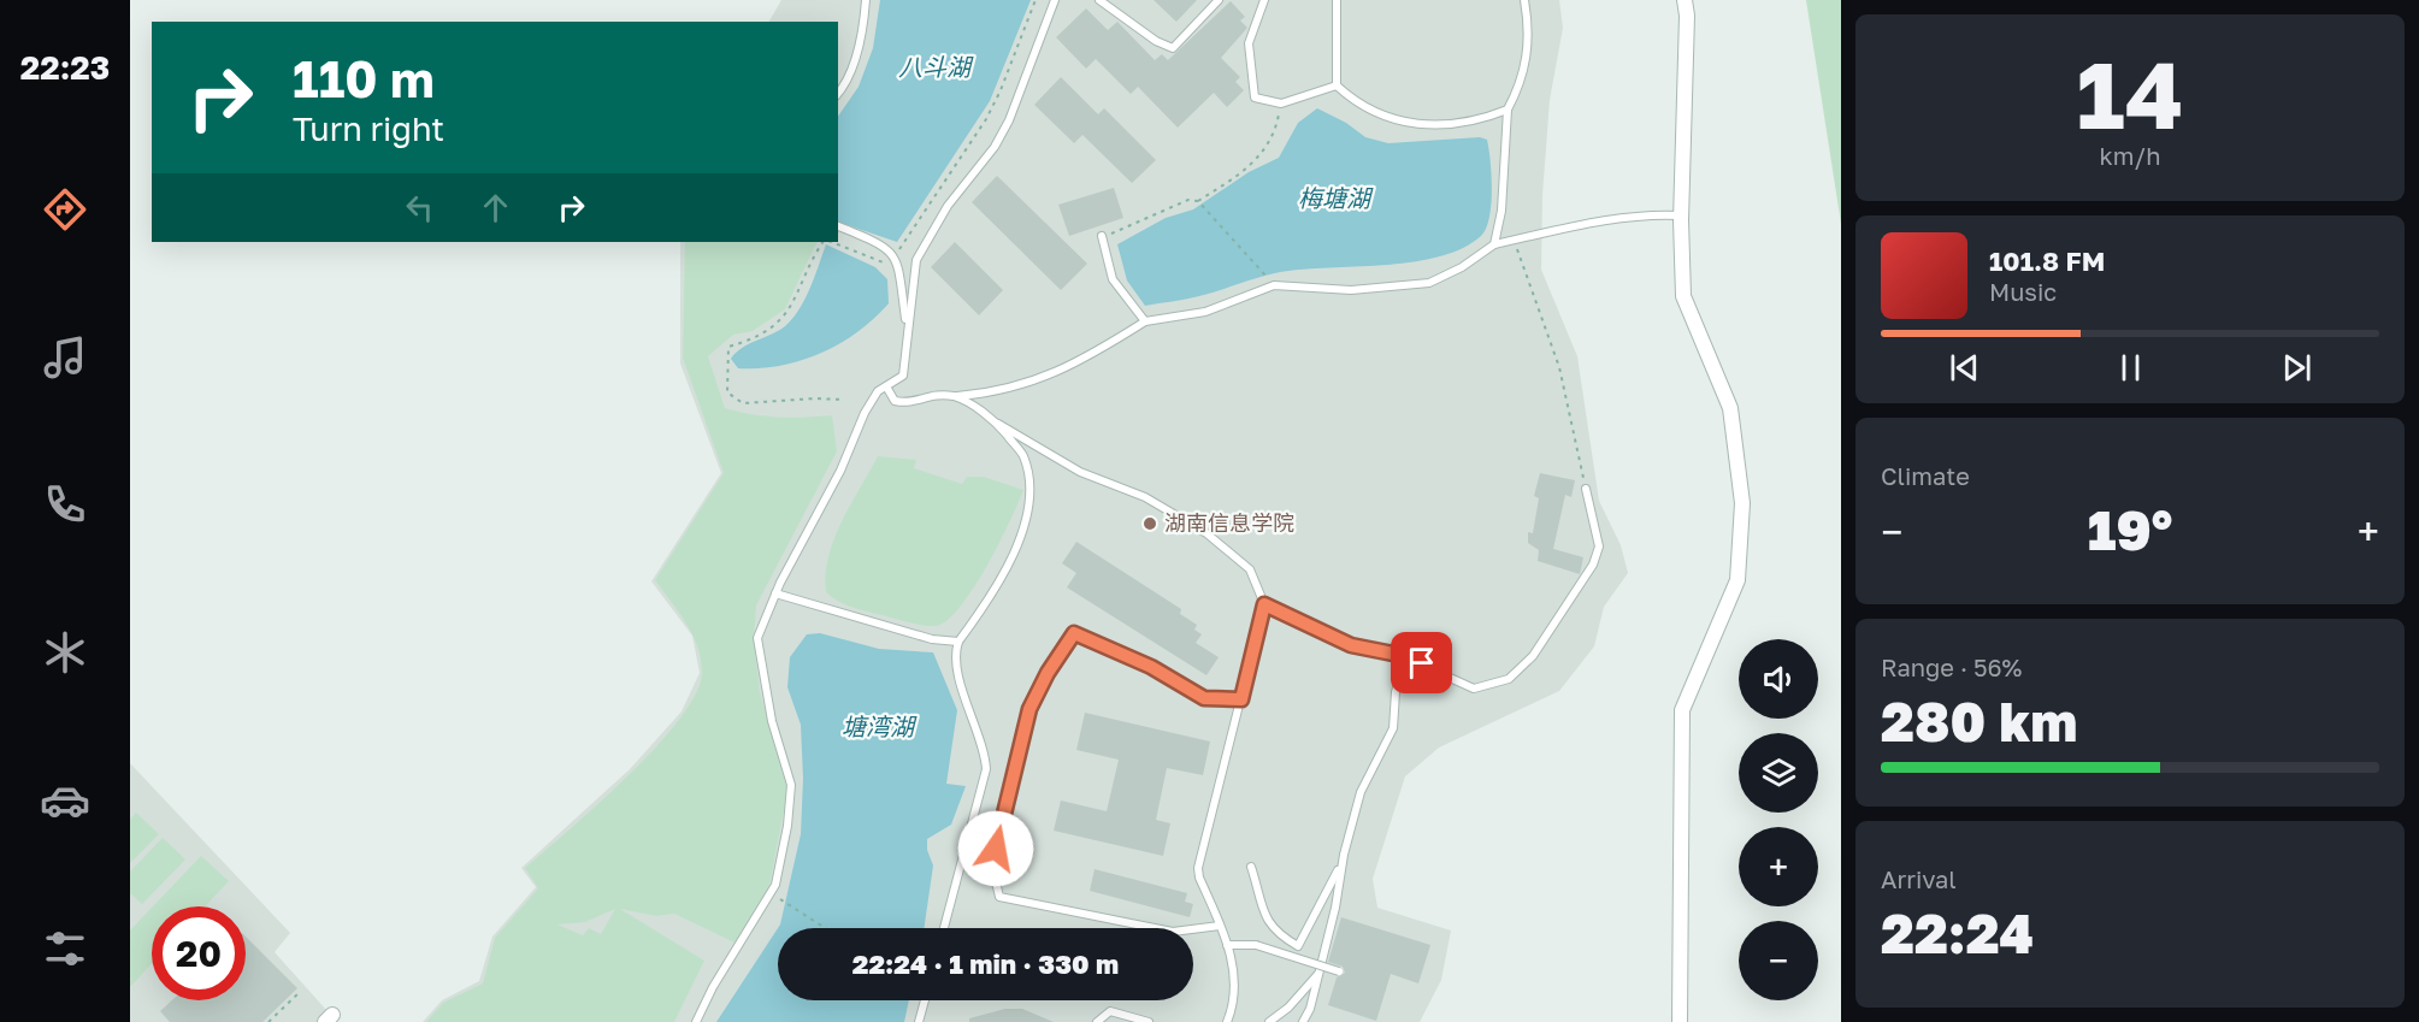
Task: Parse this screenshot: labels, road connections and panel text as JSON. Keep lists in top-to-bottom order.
{
  "water": ["八斗湖", "梅塘湖", "塘湾湖"],
  "places": ["湖南信息学院"],
  "page": {
    "tabs": "22:23",
    "tile": [
      ["14", "km/h"],
      "Climate",
      ["Range · 56%", "280 km"],
      ["Arrival", "22:24"]
    ],
    "turn": ["110 m", "Turn right"],
    "song": ["101.8 FM", "Music"],
    "heat": ["−", "19°", "+"],
    "map_buttons": ["+", "−"],
    "limit": "20",
    "trip": "22:24 · 1 min · 330 m"
  }
}
